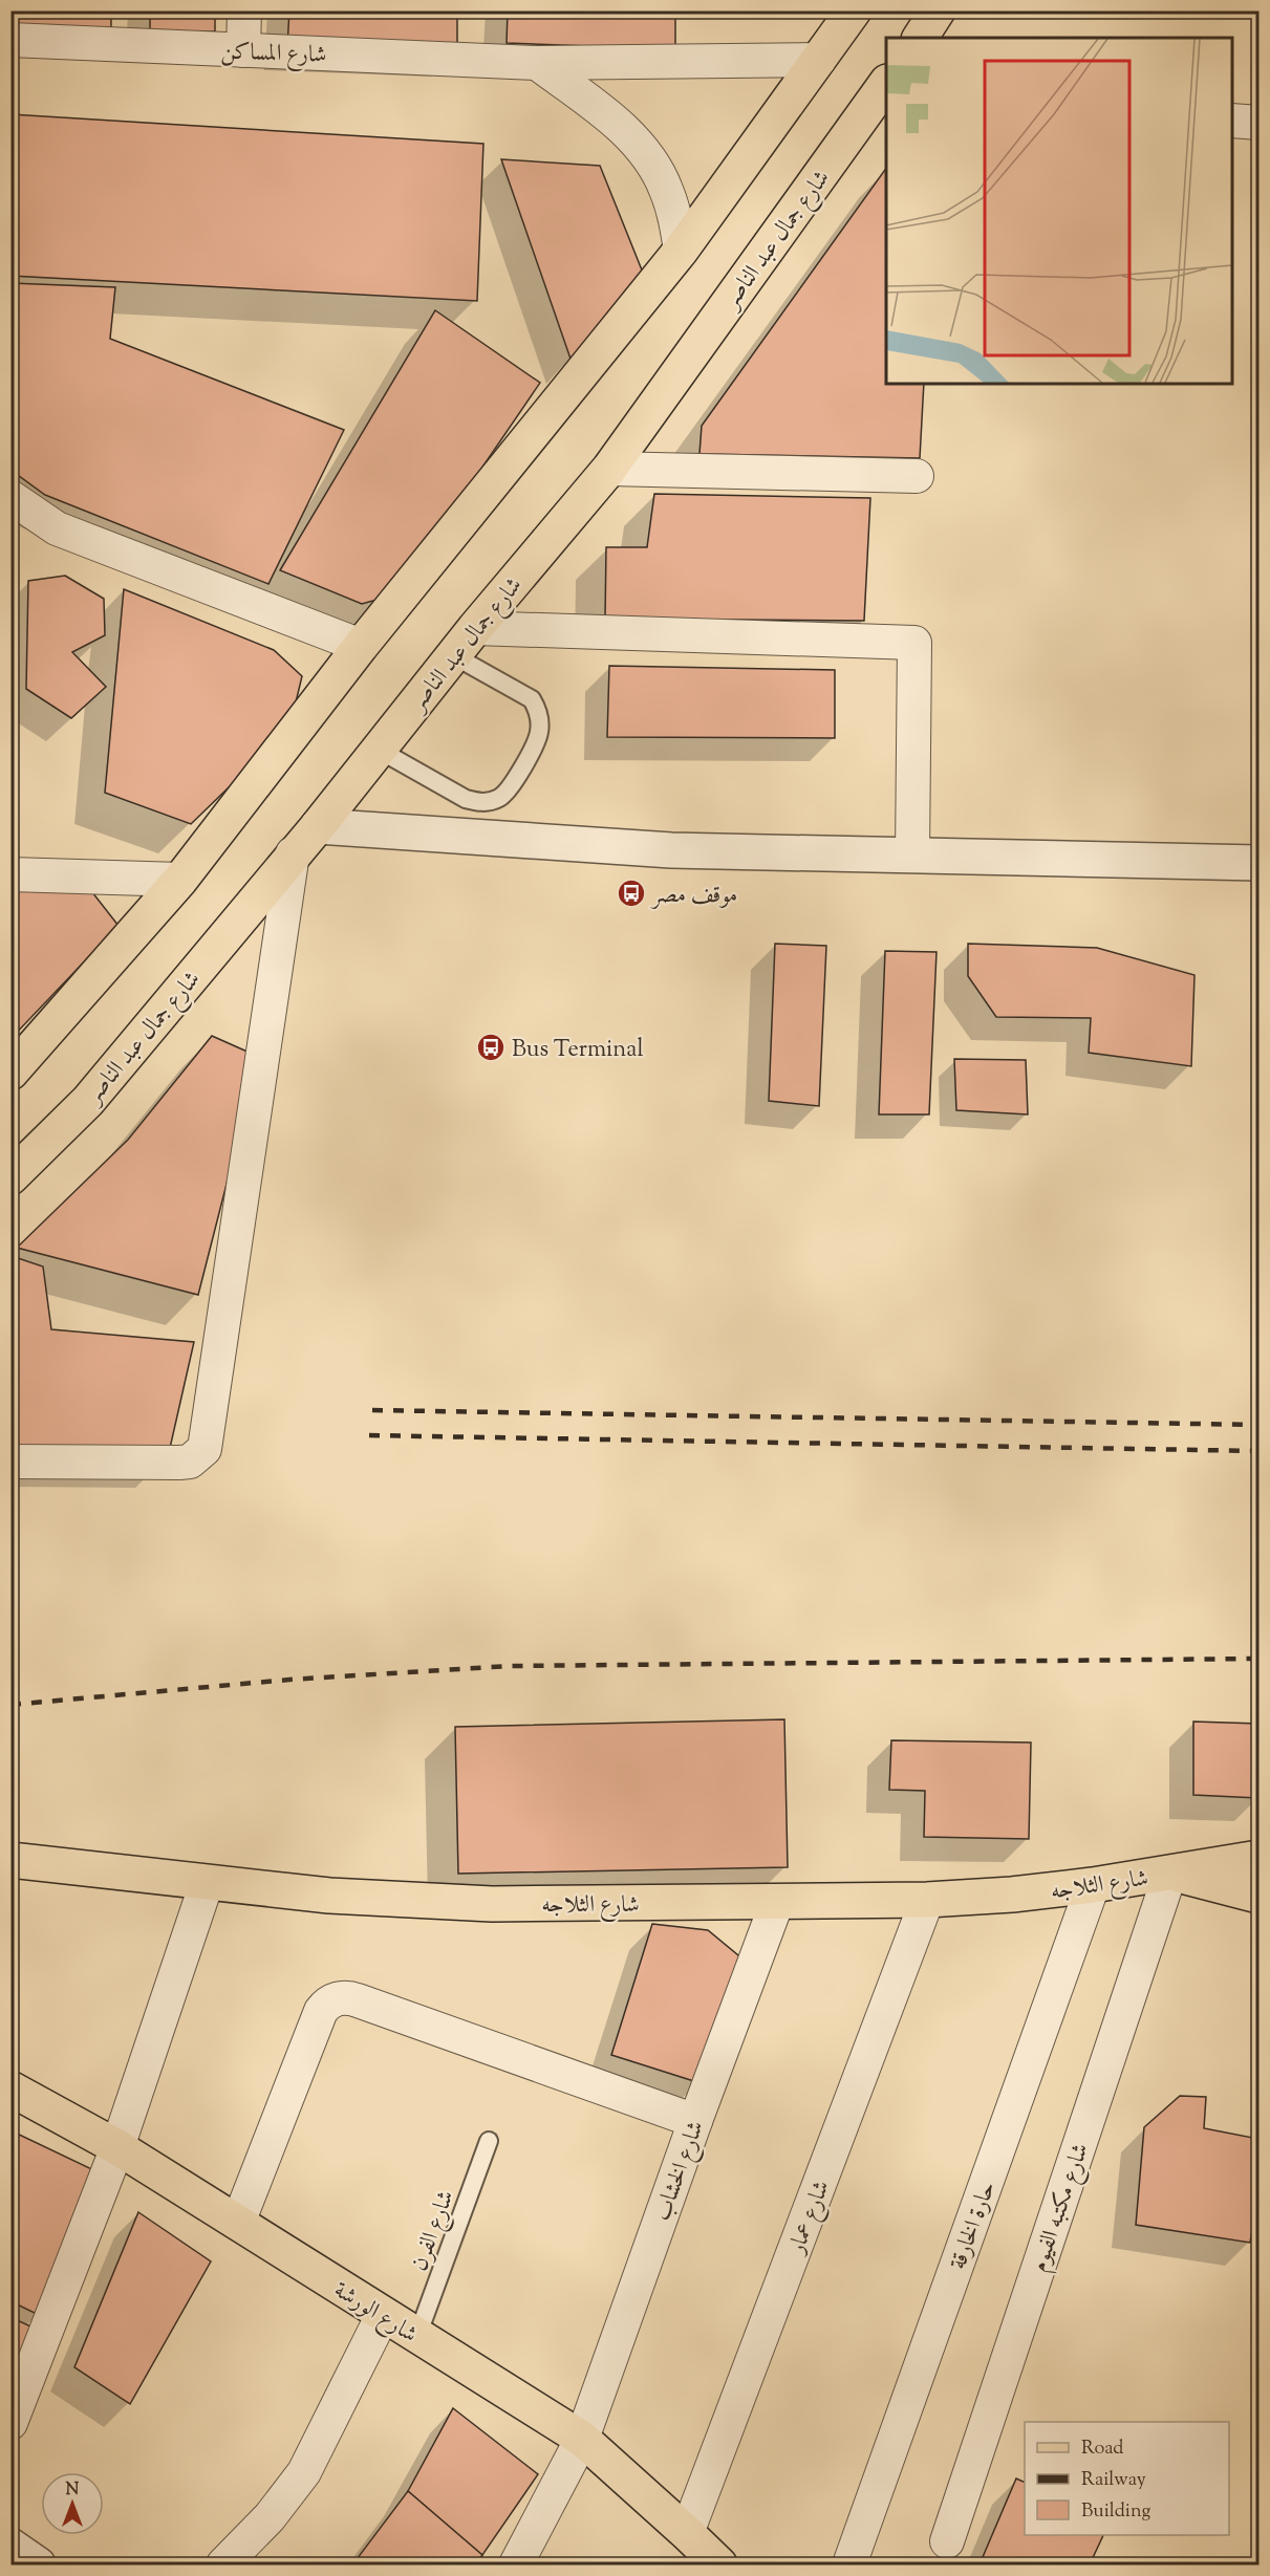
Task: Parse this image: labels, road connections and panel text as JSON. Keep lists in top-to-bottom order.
{
  "streets": {
    "main road": ["شارع جمال عبد الناصر", "شارع الثلاجه", "شارع الورشة"],
    "street": [
      "شارع المساكن",
      "شارع الخشاب",
      "شارع مكتبه الفيوم",
      "شارع عمار",
      "حارة الخارقة"
    ],
    "lane": ["شارع الفرن"]
  },
  "crossings": [
    ["شارع الثلاجه", "شارع الخشاب"],
    ["شارع الثلاجه", "شارع مكتبه الفيوم"],
    ["شارع الثلاجه", "شارع عمار"],
    ["شارع الثلاجه", "حارة الخارقة"],
    ["شارع الخشاب", "شارع الورشة"],
    ["شارع عمار", "شارع الورشة"],
    ["شارع الفرن", "شارع الورشة"]
  ],
  "places": {
    "bus stop": ["موقف مصر", "Bus Terminal"]
  },
  "legend": ["Road", "Railway", "Building"],
  "north": "top"
}
